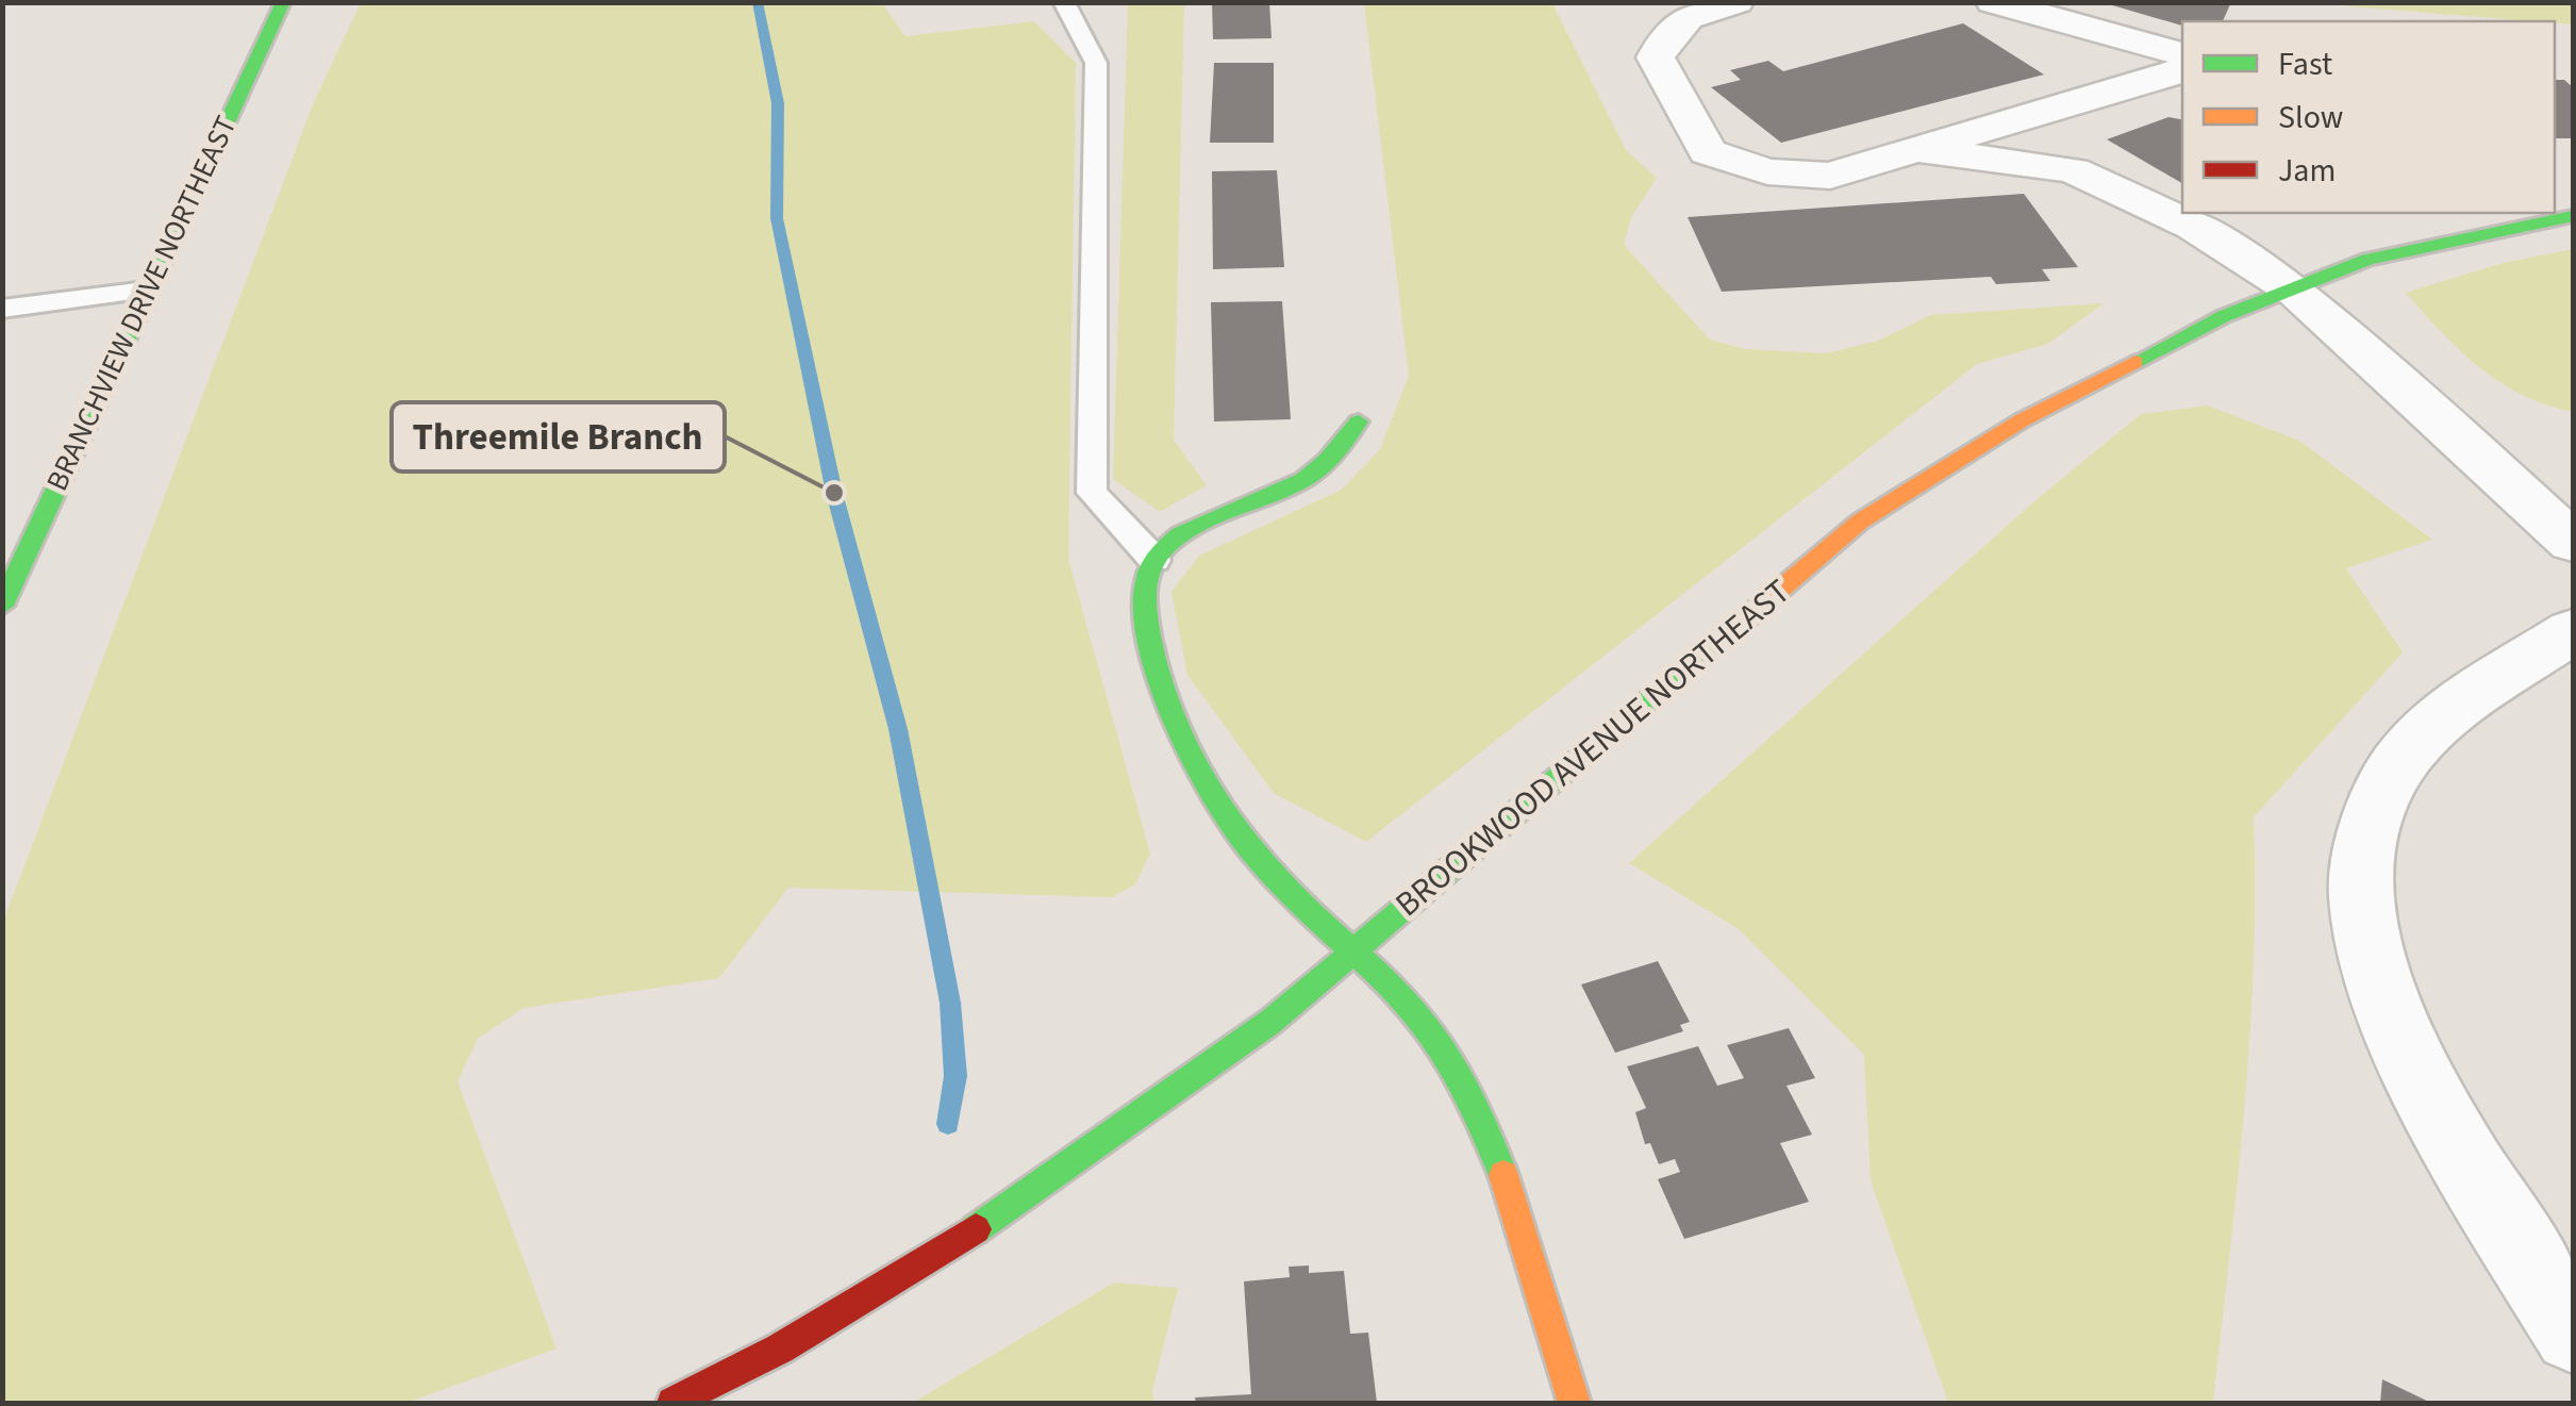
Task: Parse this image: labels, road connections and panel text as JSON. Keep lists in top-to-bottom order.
{
  "streets": {
    "street": ["BRANCHVIEW DRIVE NORTHEAST", "BROOKWOOD AVENUE NORTHEAST"]
  },
  "places": ["Threemile Branch"],
  "legend": ["Fast", "Slow", "Jam"]
}
